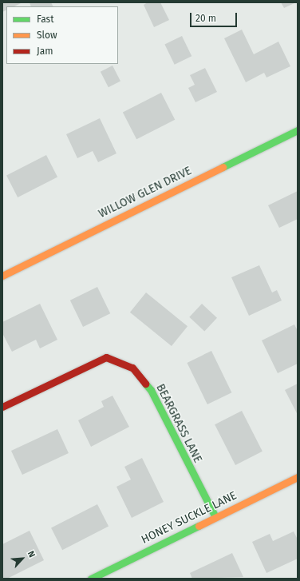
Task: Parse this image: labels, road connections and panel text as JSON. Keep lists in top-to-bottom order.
{
  "streets": {
    "street": ["WILLOW GLEN DRIVE", "BEARGRASS LANE", "HONEY SUCKLE LANE"]
  },
  "crossings": [
    ["BEARGRASS LANE", "HONEY SUCKLE LANE"]
  ],
  "legend": ["Fast", "Slow", "Jam"],
  "scale_bar": "20 m",
  "north": "top right"
}
